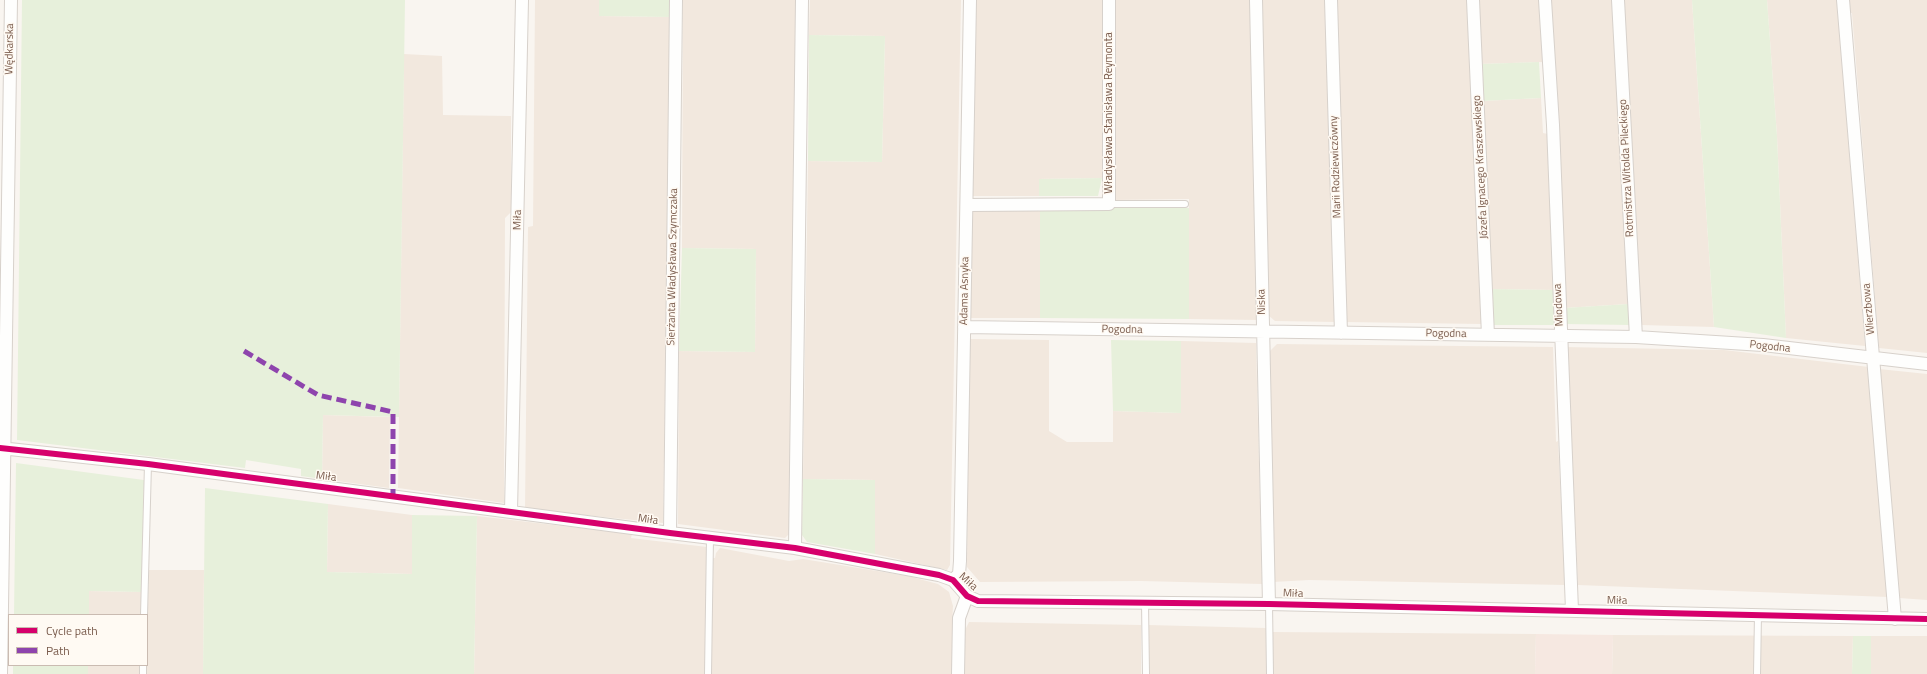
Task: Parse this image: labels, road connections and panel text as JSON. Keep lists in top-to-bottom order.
{
  "streets": {
    "street": [
      "Wędkarska",
      "Władysława Stanisława Reymonta",
      "Marii Rodziewiczówny",
      "Józefa Ignacego Kraszewskiego",
      "Rotmistrza Witolda Pileckiego",
      "Miła",
      "Sierżanta Władysława Szymczaka",
      "Adama Asnyka",
      "Niska",
      "Miodowa",
      "Wierzbowa",
      "Pogodna"
    ]
  },
  "crossings": [
    ["Wędkarska", "Miła"],
    ["Władysława Stanisława Reymonta", "Adama Asnyka"],
    ["Marii Rodziewiczówny", "Pogodna"],
    ["Józefa Ignacego Kraszewskiego", "Pogodna"],
    ["Rotmistrza Witolda Pileckiego", "Pogodna"],
    ["Miła", "Sierżanta Władysława Szymczaka"],
    ["Miła", "Adama Asnyka"],
    ["Miła", "Niska"],
    ["Miła", "Miodowa"],
    ["Miła", "Wierzbowa"],
    ["Adama Asnyka", "Pogodna"],
    ["Niska", "Pogodna"],
    ["Miodowa", "Pogodna"],
    ["Wierzbowa", "Pogodna"]
  ],
  "legend": ["Cycle path", "Path"]
}
